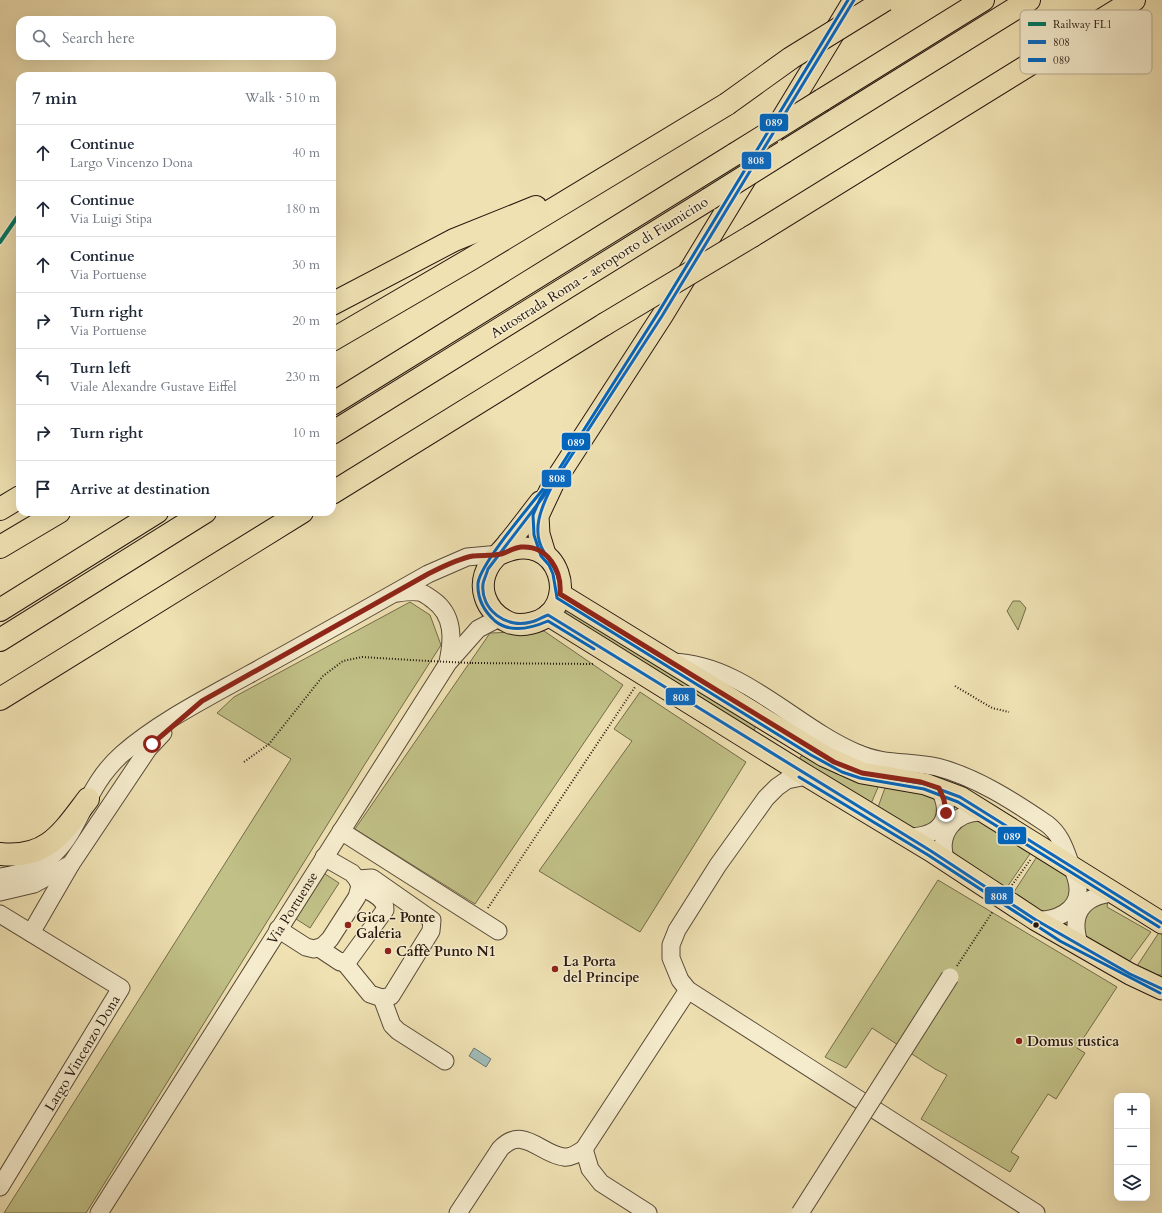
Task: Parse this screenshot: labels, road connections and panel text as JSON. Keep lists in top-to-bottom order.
{
  "streets": {
    "highway": ["Autostrada Roma - aeroporto di Fiumicino"],
    "street": ["Via Portuense", "Largo Vincenzo Dona"]
  },
  "places": [
    "Gica - Ponte Galeria",
    "Caffè Punto N1",
    "La Porta del Principe",
    "Domus rustica"
  ],
  "lines": ["transit line 808", "transit line 089", "rail line FL1"],
  "legend": ["Railway FL1", "808", "089"],
  "page": {
    "search": "Search here",
    "heading": ["7 min", "Walk · 510 m"],
    "list": [
      ["Continue", "Largo Vincenzo Dona", "40 m"],
      ["Continue", "Via Luigi Stipa", "180 m"],
      ["Continue", "Via Portuense", "30 m"],
      ["Turn right", "Via Portuense", "20 m"],
      ["Turn left", "Viale Alexandre Gustave Eiffel", "230 m"],
      ["Turn right", "10 m"],
      "Arrive at destination"
    ],
    "map_buttons": ["+", "−"]
  }
}
